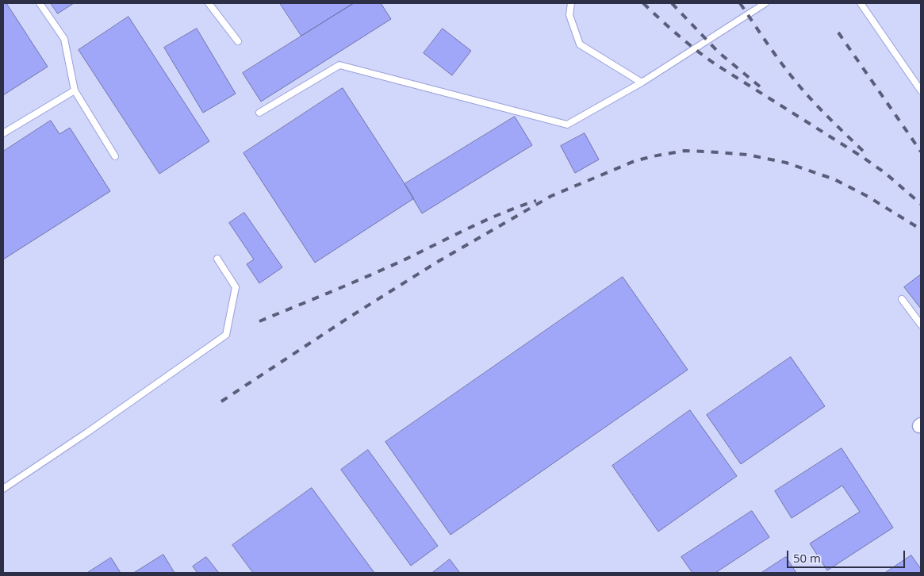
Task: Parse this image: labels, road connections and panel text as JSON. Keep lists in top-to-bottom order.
{
  "scale_bar": "50 m"
}
